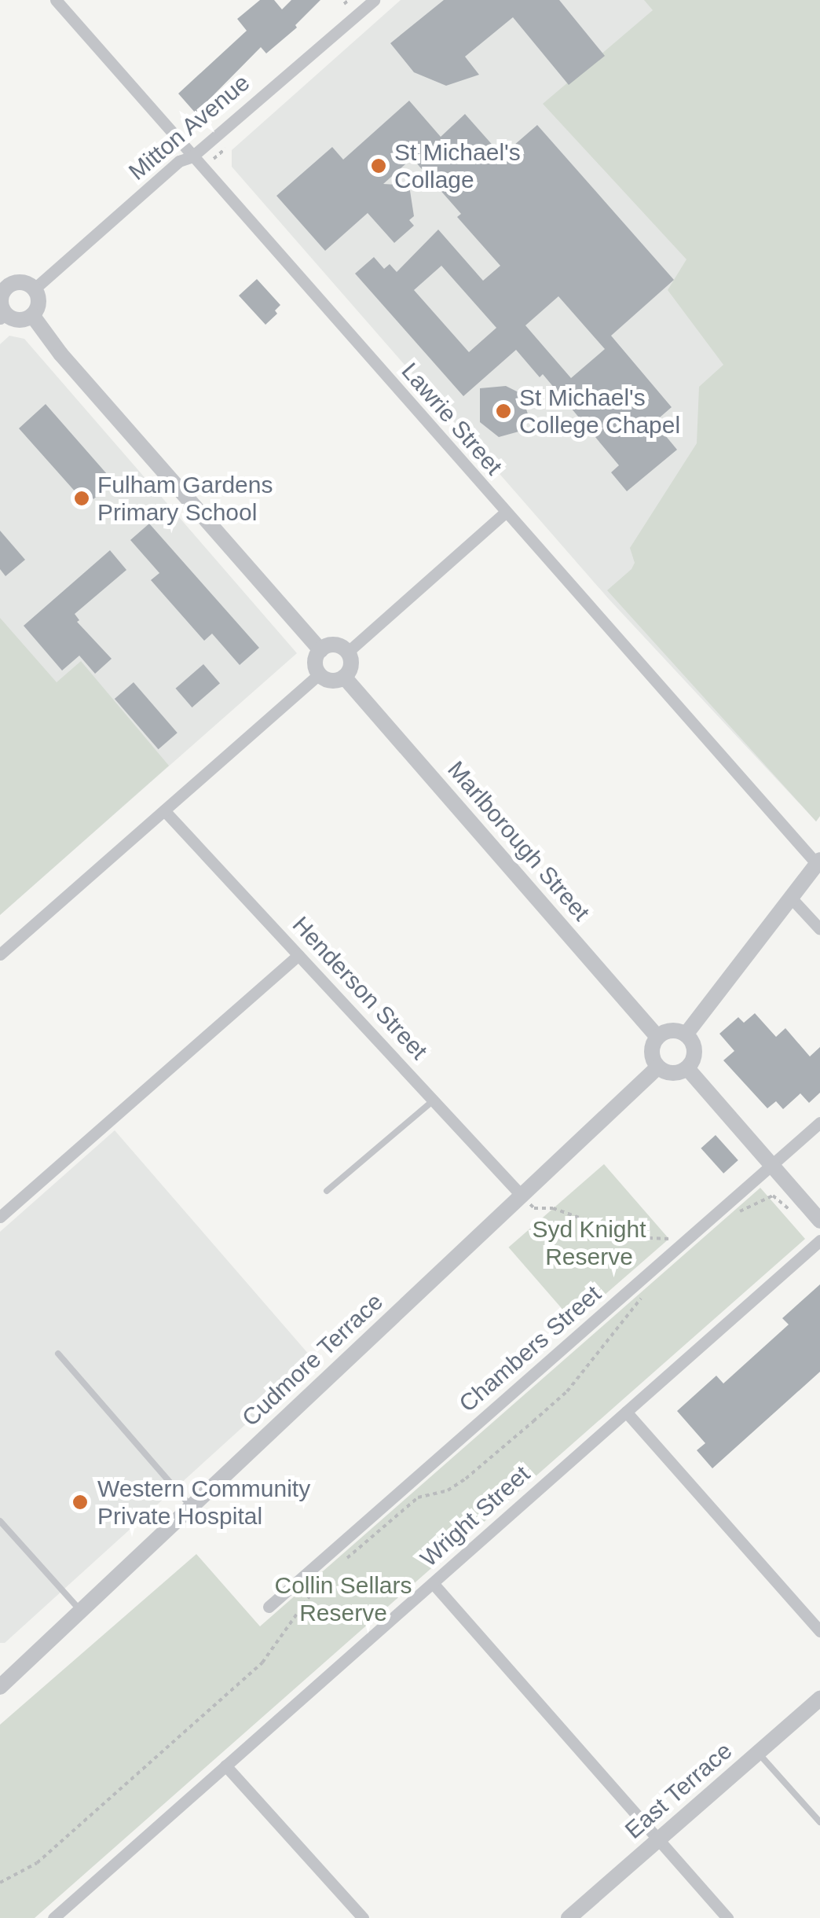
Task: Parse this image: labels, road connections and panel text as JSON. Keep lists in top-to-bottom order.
{
  "streets": {
    "street": [
      "Mitton Avenue",
      "Lawrie Street",
      "Marlborough Street",
      "Henderson Street",
      "Chambers Street",
      "Cudmore Terrace",
      "Wright Street",
      "East Terrace"
    ]
  },
  "crossings": [
    ["Mitton Avenue", "Lawrie Street"],
    ["Marlborough Street", "Cudmore Terrace"],
    ["Henderson Street", "Cudmore Terrace"]
  ],
  "parks": ["Syd Knight Reserve", "Collin Sellars Reserve"],
  "places": [
    "St Michael's Collage",
    "St Michael's College Chapel",
    "Fulham Gardens Primary School",
    "Western Community Private Hospital"
  ]
}
